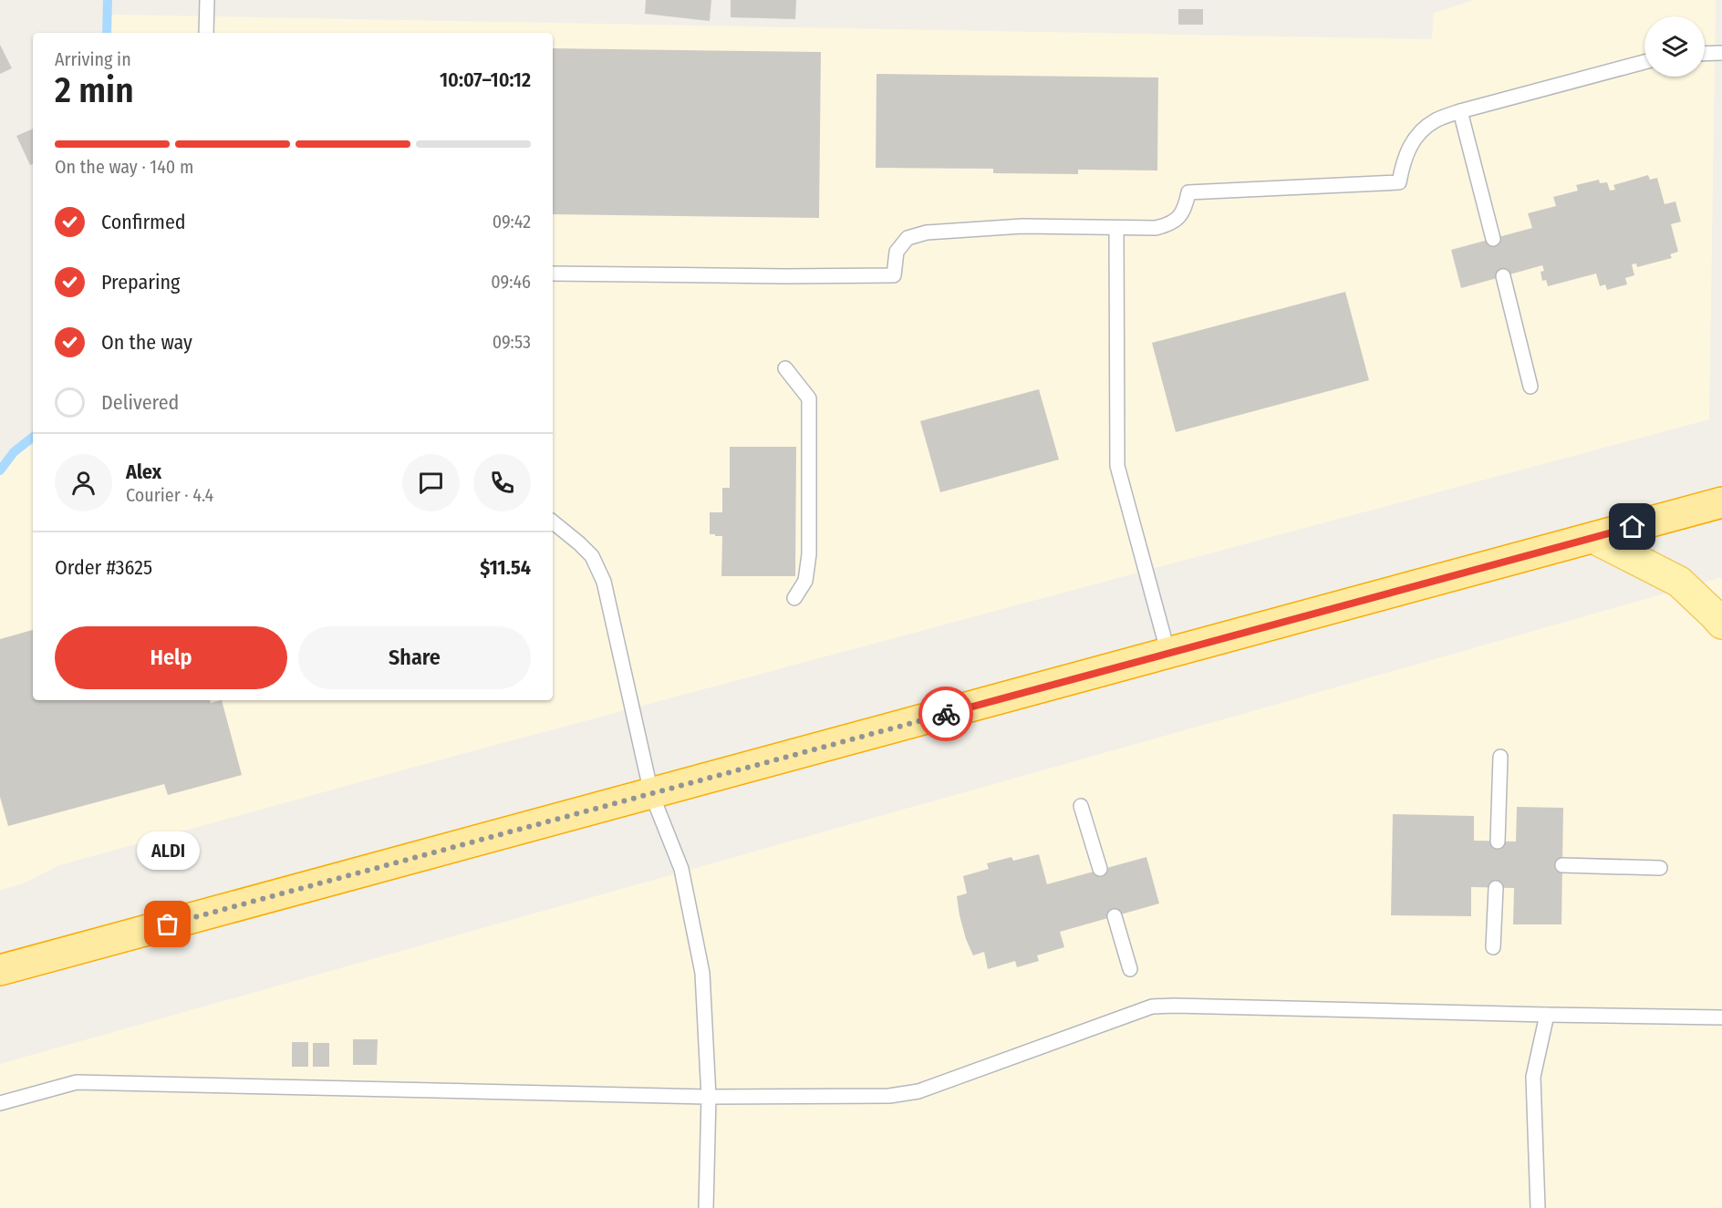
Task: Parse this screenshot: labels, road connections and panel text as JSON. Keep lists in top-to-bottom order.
{
  "places": ["ALDI"],
  "page": {
    "heading": ["2 min", "Arriving in", "10:07–10:12"],
    "panel": [
      "Alex",
      "Courier · 4.4",
      "Order #3625",
      "$11.54"
    ],
    "bar": "On the way · 140 m",
    "list": [
      ["Confirmed", "09:42"],
      ["Preparing", "09:46"],
      ["On the way", "09:53"],
      "Delivered"
    ],
    "buttons": ["Help", "Share"],
    "bubble": "ALDI"
  }
}
